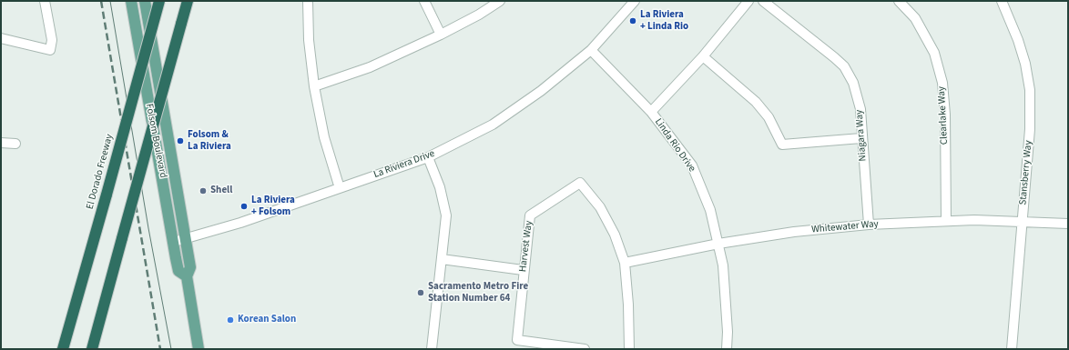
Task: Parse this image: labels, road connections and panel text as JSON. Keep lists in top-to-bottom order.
{
  "streets": {
    "highway": ["El Dorado Freeway"],
    "main road": ["Folsom Boulevard"],
    "street": [
      "Clearlake Way",
      "Niagara Way",
      "Linda Rio Drive",
      "La Riviera Drive",
      "Stansberry Way",
      "Whitewater Way",
      "Harvest Way"
    ]
  },
  "crossings": [
    ["Clearlake Way", "Whitewater Way"],
    ["Niagara Way", "Whitewater Way"],
    ["Folsom Boulevard", "La Riviera Drive"],
    ["Linda Rio Drive", "La Riviera Drive"],
    ["Linda Rio Drive", "Whitewater Way"],
    ["Stansberry Way", "Whitewater Way"],
    ["Whitewater Way", "Harvest Way"]
  ],
  "places": [
    "La Riviera + Linda Rio",
    "Folsom & La Riviera",
    "Shell",
    "La Riviera + Folsom",
    "Sacramento Metro Fire Station Number 64",
    "Korean Salon"
  ]
}
